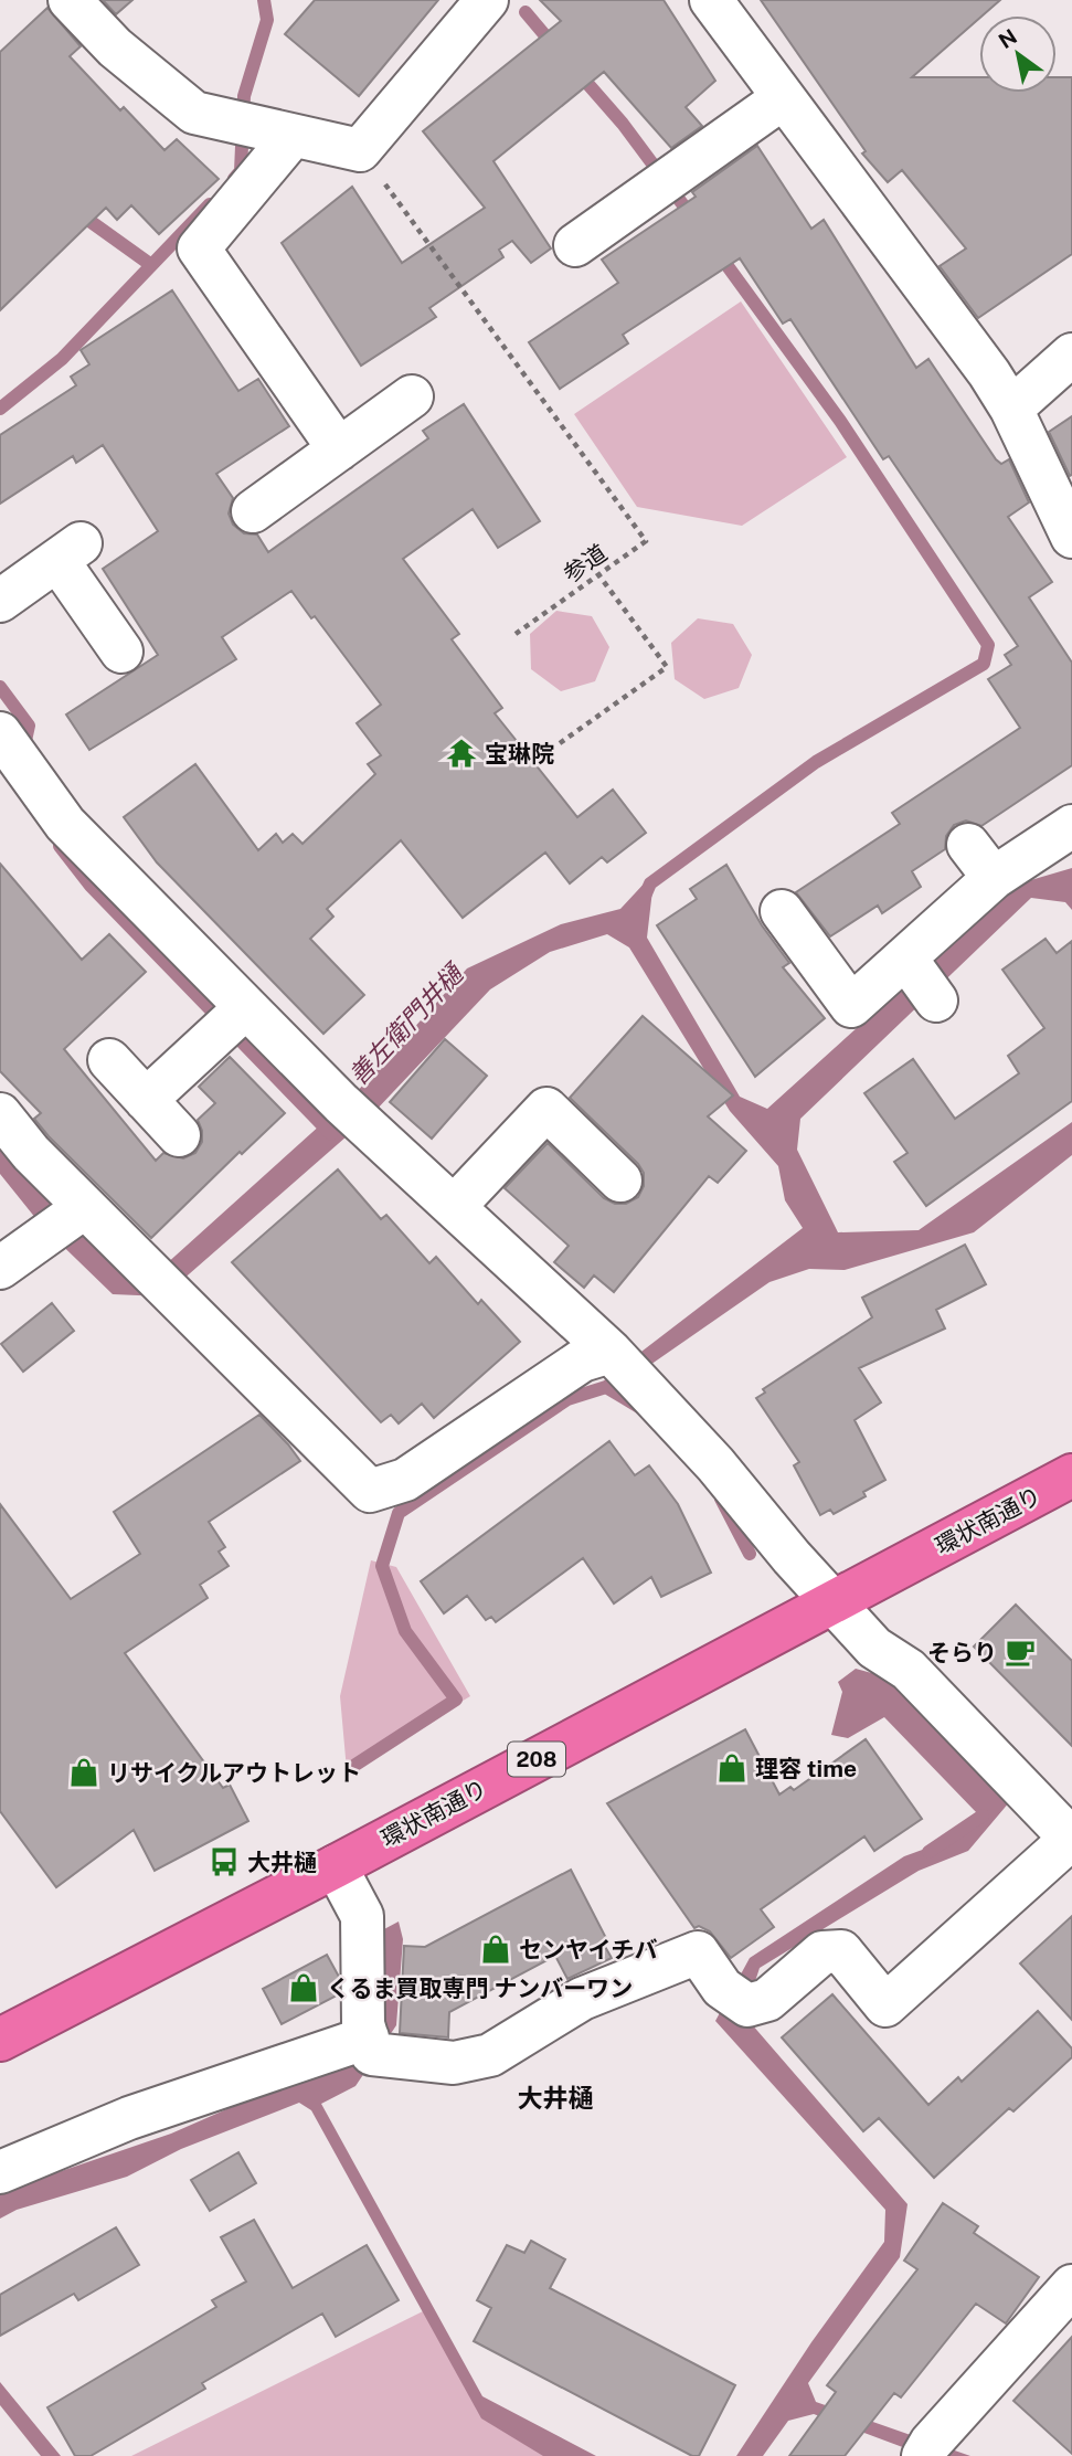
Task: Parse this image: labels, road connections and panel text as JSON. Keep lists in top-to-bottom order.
{
  "streets": {
    "highway": ["環状南通り", "208"],
    "path": ["参道"]
  },
  "districts": ["大井樋"],
  "water": ["善左衛門井樋"],
  "places": {
    "temple": ["宝琳院"],
    "cafe": ["そらり"],
    "shop": [
      "理容 time",
      "リサイクルアウトレット",
      "センヤイチバ",
      "くるま買取専門 ナンバーワン"
    ],
    "bus stop": ["大井樋"]
  },
  "north": "top left"
}
